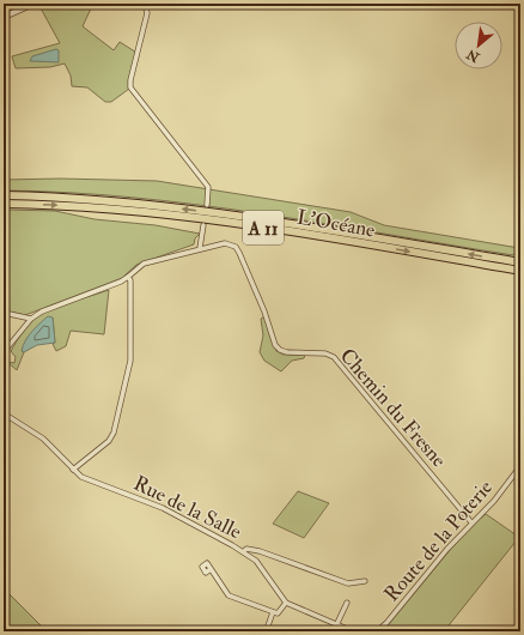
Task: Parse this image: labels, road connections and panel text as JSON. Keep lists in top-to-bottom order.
{
  "streets": {
    "highway": ["L’Océane", "A 11"],
    "street": ["Chemin du Fresne", "Rue de la Salle", "Route de la Poterie"]
  },
  "crossings": [
    ["Chemin du Fresne", "Route de la Poterie"]
  ],
  "north": "bottom left"
}
